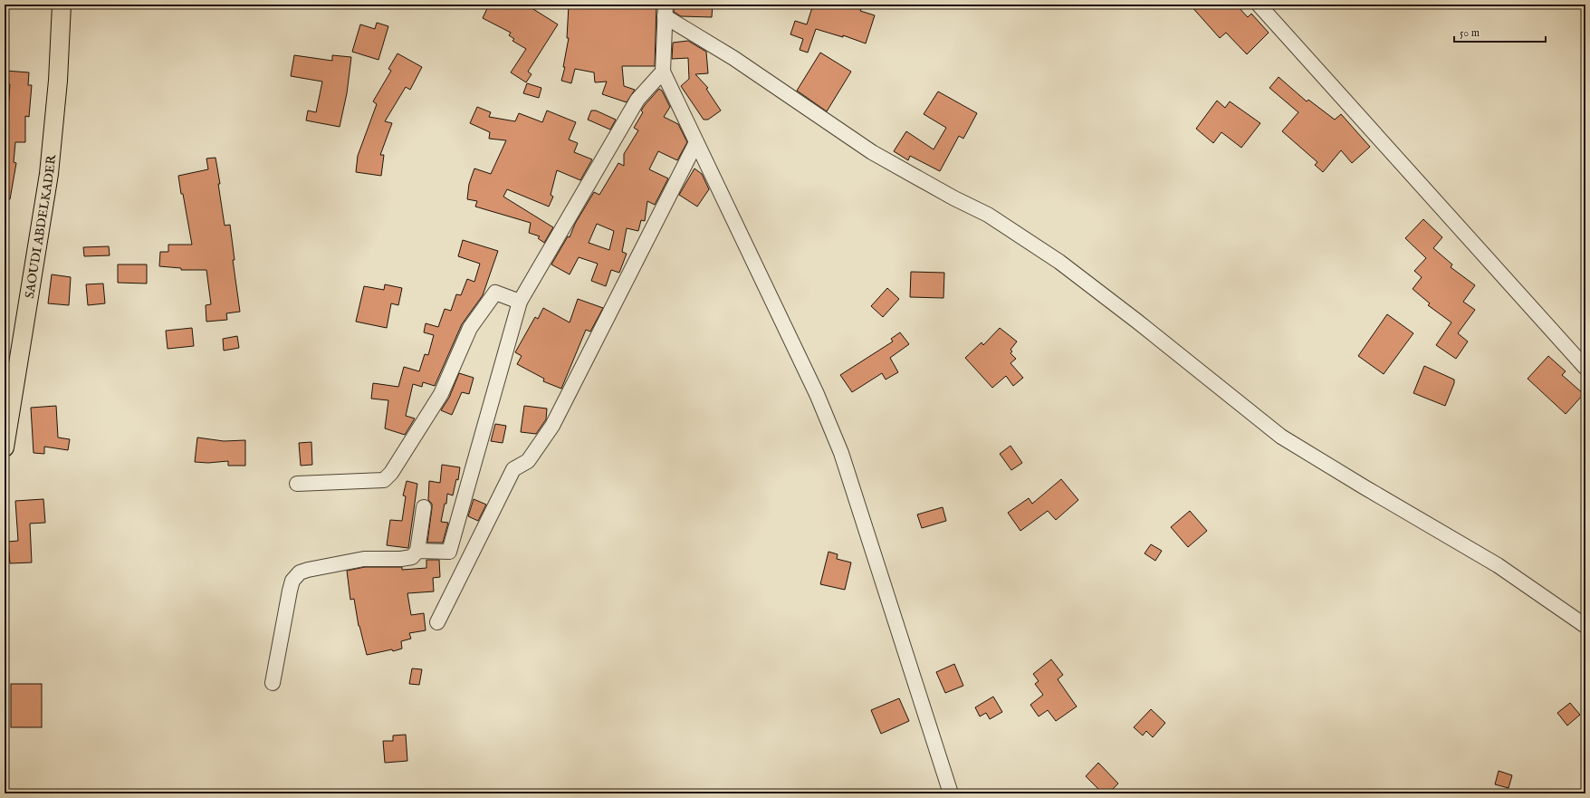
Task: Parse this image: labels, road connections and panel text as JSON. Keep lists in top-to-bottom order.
{
  "streets": {
    "main road": ["SAOUDI ABDELKADER"]
  },
  "scale_bar": "50 m"
}
